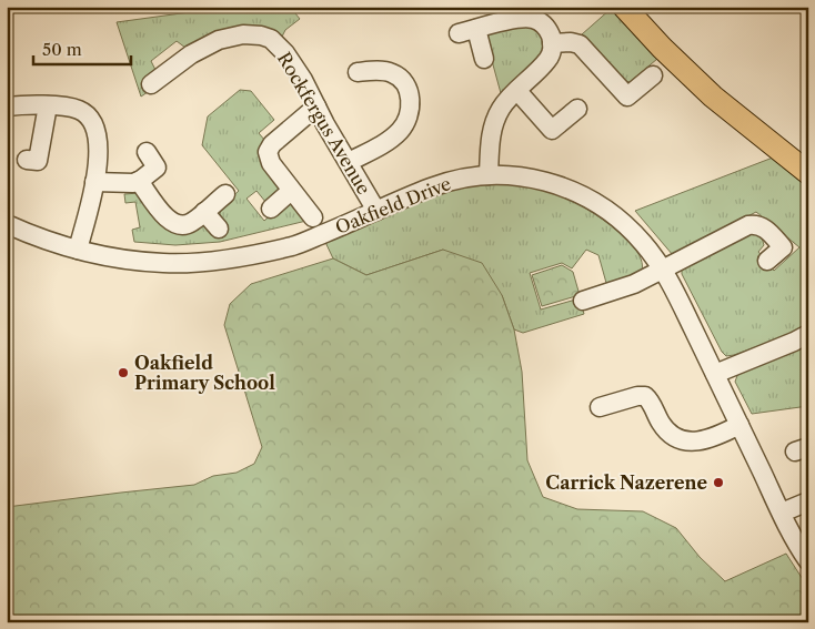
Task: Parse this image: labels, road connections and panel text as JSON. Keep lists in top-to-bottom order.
{
  "streets": {
    "street": ["Rockfergus Avenue", "Oakfield Drive"]
  },
  "crossings": [
    ["Rockfergus Avenue", "Oakfield Drive"]
  ],
  "places": ["Oakfield Primary School", "Carrick Nazerene"],
  "scale_bar": "50 m"
}
